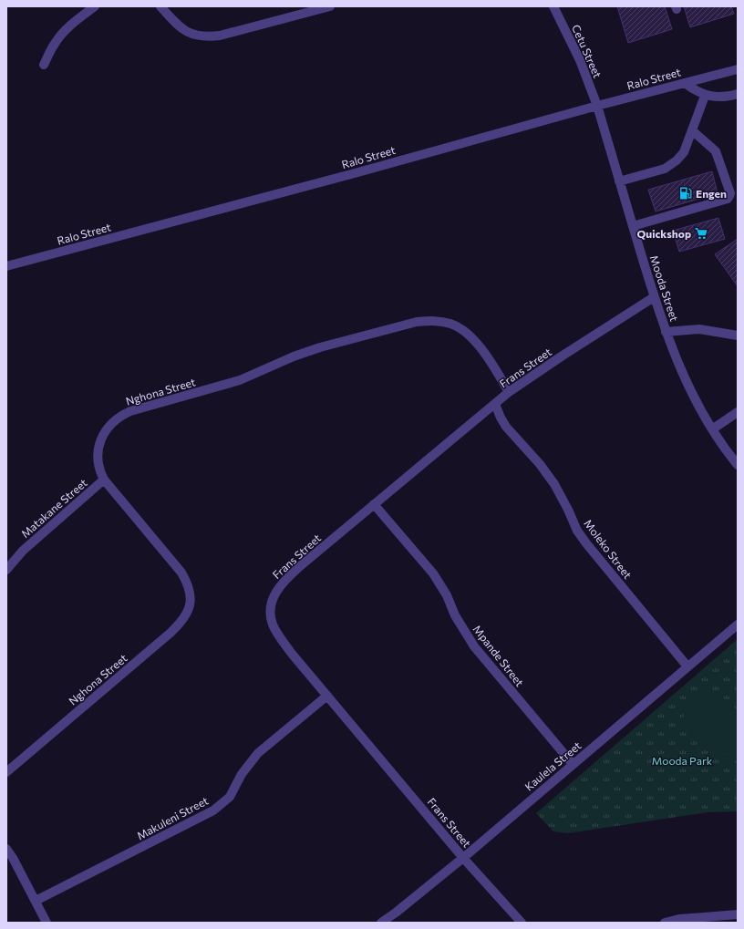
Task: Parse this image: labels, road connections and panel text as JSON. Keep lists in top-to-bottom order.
{
  "streets": {
    "street": [
      "Cetu Street",
      "Ralo Street",
      "Mooda Street",
      "Frans Street",
      "Nghona Street",
      "Matakane Street",
      "Moleko Street",
      "Mpande Street",
      "Kaulela Street",
      "Makuleni Street"
    ]
  },
  "crossings": [
    ["Cetu Street", "Ralo Street"],
    ["Cetu Street", "Mooda Street"],
    ["Ralo Street", "Mooda Street"],
    ["Mooda Street", "Frans Street"],
    ["Frans Street", "Nghona Street"],
    ["Frans Street", "Moleko Street"],
    ["Frans Street", "Mpande Street"],
    ["Frans Street", "Kaulela Street"],
    ["Frans Street", "Makuleni Street"],
    ["Nghona Street", "Matakane Street"],
    ["Moleko Street", "Kaulela Street"],
    ["Mpande Street", "Kaulela Street"]
  ],
  "parks": ["Mooda Park"],
  "places": {
    "fuel station": ["Engen"],
    "supermarket": ["Quickshop"]
  }
}
